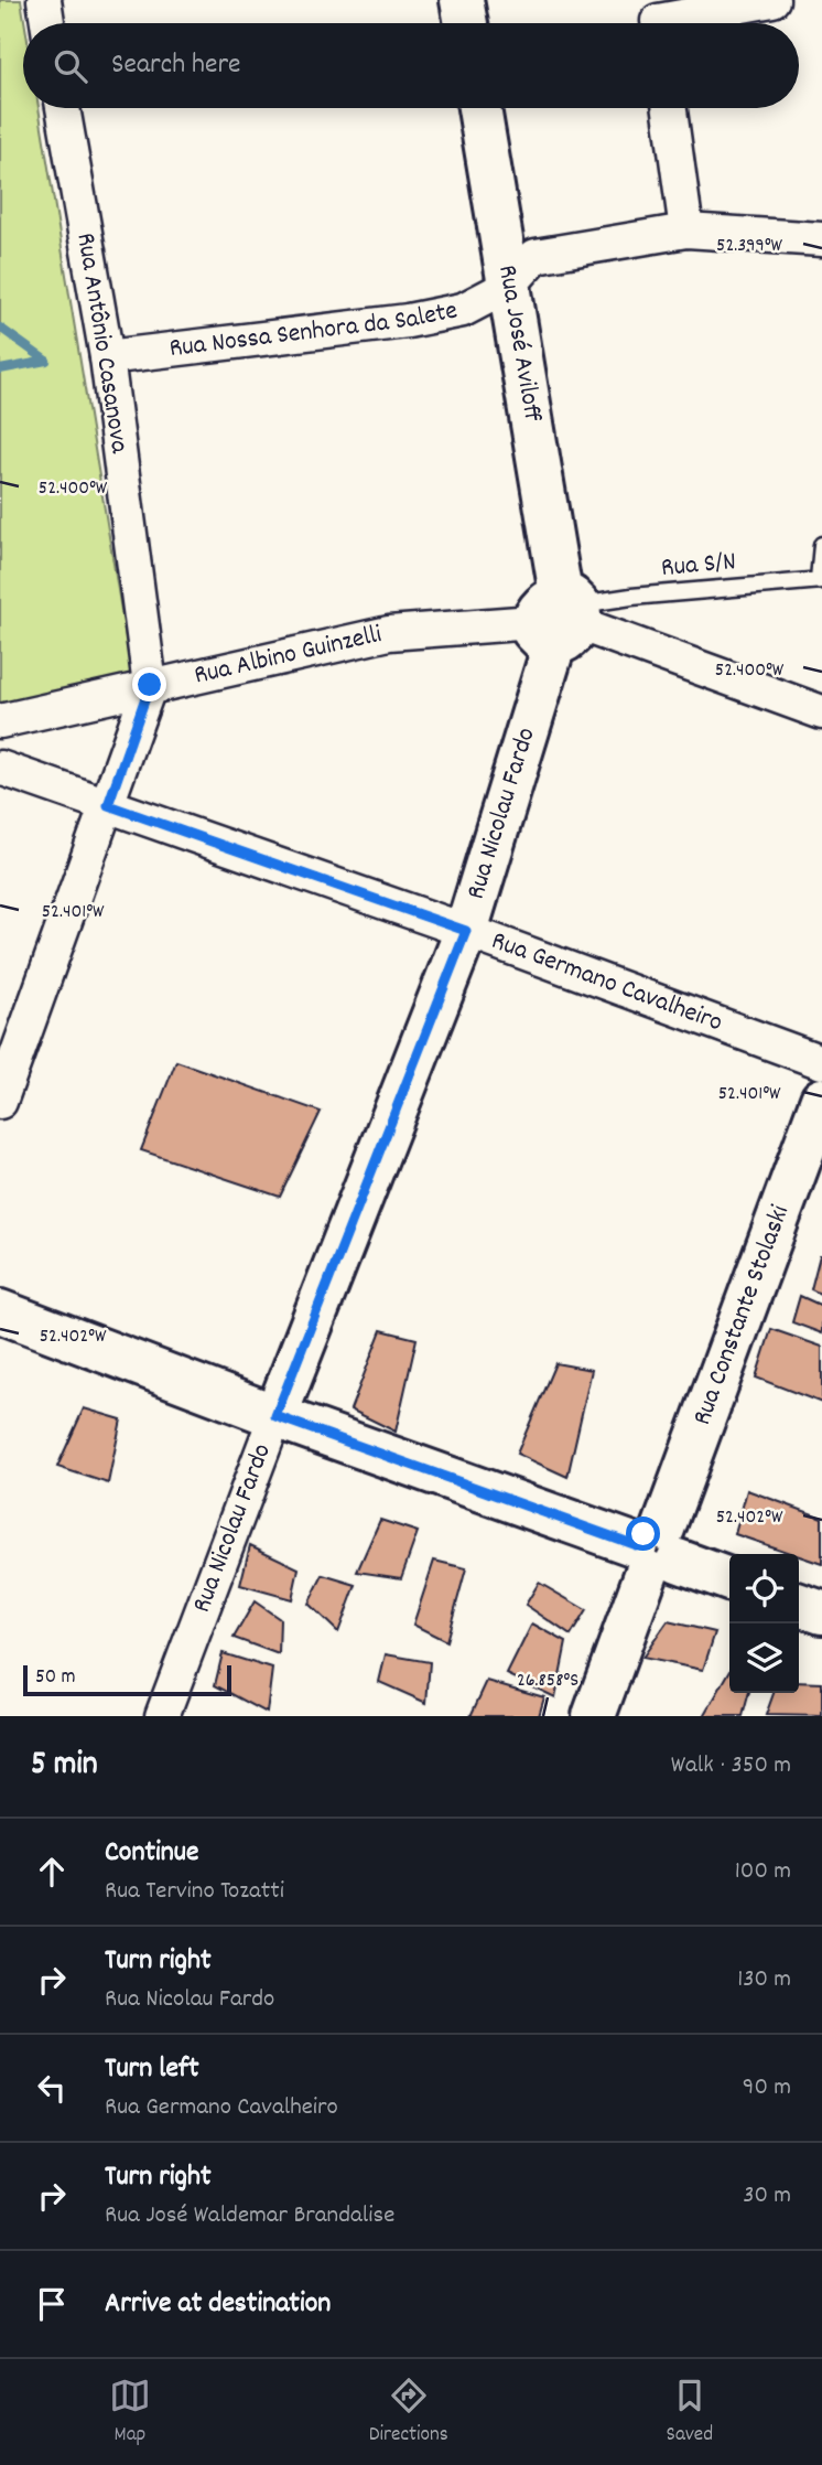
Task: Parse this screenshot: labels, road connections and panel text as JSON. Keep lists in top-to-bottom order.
{
  "streets": {
    "street": [
      "Rua Nossa Senhora da Salete",
      "Rua Antônio Casanova",
      "Rua José Aviloff",
      "Rua Albino Guinzelli",
      "Rua Nicolau Fardo",
      "Rua Germano Cavalheiro",
      "Rua Constante Stolaski"
    ],
    "lane": ["Rua S/N"]
  },
  "crossings": [
    ["Rua Nossa Senhora da Salete", "Rua Antônio Casanova"],
    ["Rua Nossa Senhora da Salete", "Rua José Aviloff"],
    ["Rua Antônio Casanova", "Rua Albino Guinzelli"],
    ["Rua José Aviloff", "Rua S/N"],
    ["Rua José Aviloff", "Rua Albino Guinzelli"],
    ["Rua José Aviloff", "Rua Nicolau Fardo"],
    ["Rua S/N", "Rua Albino Guinzelli"],
    ["Rua S/N", "Rua Nicolau Fardo"],
    ["Rua Albino Guinzelli", "Rua Nicolau Fardo"],
    ["Rua Nicolau Fardo", "Rua Germano Cavalheiro"]
  ],
  "scale_bar": "50 m",
  "page": {
    "search": "Search here",
    "scale": "50 m",
    "heading": ["5 min", "Walk · 350 m"],
    "list": [
      ["Continue", "Rua Tervino Tozatti", "100 m"],
      ["Turn right", "Rua Nicolau Fardo", "130 m"],
      ["Turn left", "Rua Germano Cavalheiro", "90 m"],
      ["Turn right", "Rua José Waldemar Brandalise", "30 m"],
      "Arrive at destination"
    ],
    "nav": ["Map", "Directions", "Saved"]
  },
  "coordinates": [
    "52.399°W",
    "52.400°W",
    "52.401°W",
    "52.402°W",
    "26.858°S"
  ]
}
